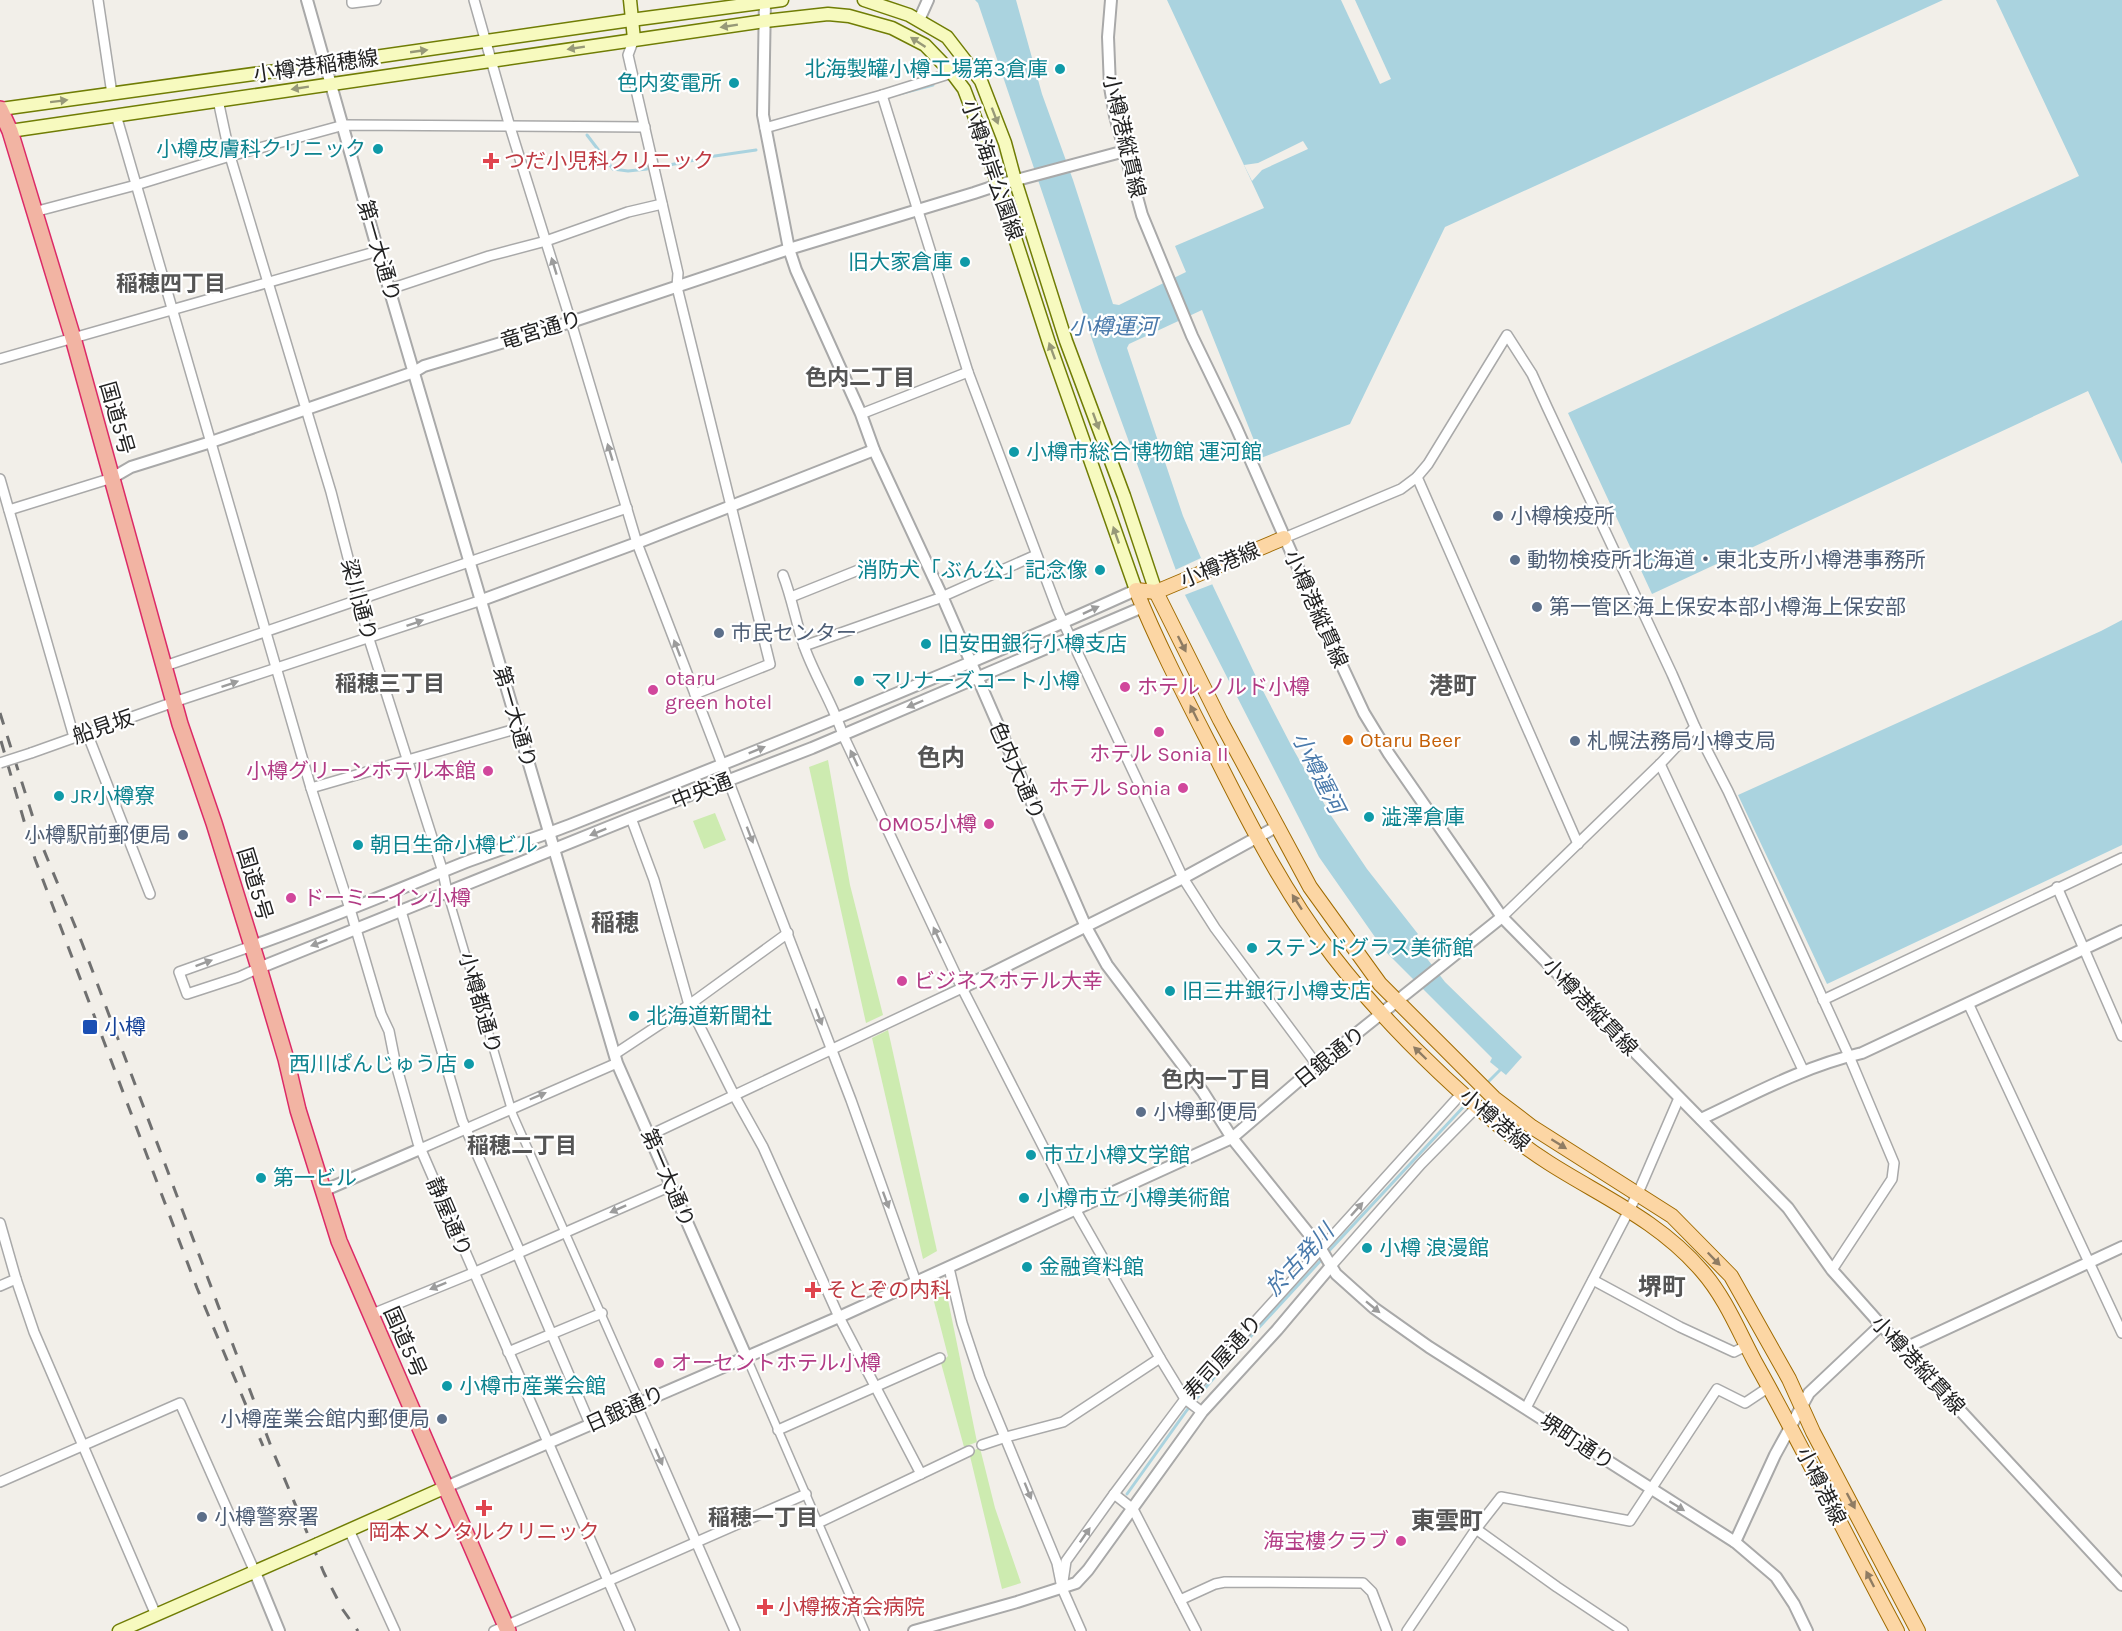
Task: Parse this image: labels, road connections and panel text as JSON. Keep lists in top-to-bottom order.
{
  "streets": {
    "highway": ["国道5号"],
    "main road": ["小樽港稲穂線", "小樽海岸公園線", "小樽港線"],
    "street": [
      "小樽港縦貫線",
      "第一大通り",
      "竜宮通り",
      "梁川通り",
      "船見坂",
      "色内大通り",
      "中央通",
      "小樽都通り",
      "日銀通り",
      "静屋通り",
      "寿司屋通り",
      "堺町通り"
    ]
  },
  "crossings": [
    ["小樽港稲穂線", "小樽海岸公園線"],
    ["小樽港稲穂線", "第一大通り"],
    ["小樽港稲穂線", "国道5号"],
    ["小樽港稲穂線", "梁川通り"],
    ["小樽港稲穂線", "静屋通り"],
    ["小樽港縦貫線", "竜宮通り"],
    ["小樽港縦貫線", "小樽港線"],
    ["小樽港縦貫線", "日銀通り"],
    ["小樽海岸公園線", "竜宮通り"],
    ["小樽海岸公園線", "小樽港線"],
    ["小樽海岸公園線", "色内大通り"],
    ["小樽海岸公園線", "中央通"],
    ["第一大通り", "竜宮通り"],
    ["第一大通り", "船見坂"],
    ["第一大通り", "中央通"],
    ["第一大通り", "日銀通り"],
    ["竜宮通り", "国道5号"],
    ["竜宮通り", "梁川通り"],
    ["竜宮通り", "色内大通り"],
    ["竜宮通り", "静屋通り"],
    ["国道5号", "船見坂"],
    ["国道5号", "中央通"],
    ["国道5号", "日銀通り"],
    ["小樽港線", "中央通"],
    ["小樽港線", "日銀通り"],
    ["小樽港線", "寿司屋通り"],
    ["梁川通り", "船見坂"],
    ["梁川通り", "中央通"],
    ["梁川通り", "小樽都通り"],
    ["船見坂", "静屋通り"],
    ["色内大通り", "中央通"],
    ["色内大通り", "日銀通り"],
    ["色内大通り", "寿司屋通り"],
    ["色内大通り", "堺町通り"],
    ["中央通", "小樽都通り"],
    ["中央通", "静屋通り"],
    ["小樽都通り", "日銀通り"],
    ["日銀通り", "静屋通り"],
    ["寿司屋通り", "堺町通り"]
  ],
  "one_way": ["堺町通り"],
  "districts": [
    "稲穂四丁目",
    "色内二丁目",
    "稲穂三丁目",
    "港町",
    "色内",
    "稲穂",
    "色内一丁目",
    "稲穂二丁目",
    "堺町",
    "稲穂一丁目",
    "東雲町"
  ],
  "water": ["小樽運河", "於古発川"],
  "places": {
    "other": [
      "北海製罐小樽工場第3倉庫",
      "色内変電所",
      "小樽皮膚科クリニック",
      "旧大家倉庫",
      "小樽市総合博物館 運河館",
      "小樽検疫所",
      "動物検疫所北海道・東北支所小樽港事務所",
      "消防犬「ぶん公」記念像",
      "第一管区海上保安本部小樽海上保安部",
      "市民センター",
      "旧安田銀行小樽支店",
      "マリナーズコート小樽",
      "ホテル ノルド小樽",
      "otaru green hotel",
      "ホテル Sonia II",
      "Otaru Beer",
      "札幌法務局小樽支局",
      "小樽グリーンホテル本館",
      "ホテル Sonia",
      "JR小樽寮",
      "澁澤倉庫",
      "OMO5小樽",
      "小樽駅前郵便局",
      "朝日生命小樽ビル",
      "ドーミーイン小樽",
      "ステンドグラス美術館",
      "ビジネスホテル大幸",
      "旧三井銀行小樽支店",
      "北海道新聞社",
      "西川ぱんじゅう店",
      "小樽郵便局",
      "市立小樽文学館",
      "第一ビル",
      "小樽市立 小樽美術館",
      "小樽 浪漫館",
      "金融資料館",
      "オーセントホテル小樽",
      "小樽市産業会館",
      "小樽産業会館内郵便局",
      "小樽警察署",
      "海宝樓クラブ"
    ],
    "health": [
      "つだ小児科クリニック",
      "そとぞの内科",
      "岡本メンタルクリニック",
      "小樽掖済会病院"
    ],
    "transit": ["小樽"]
  }
}
